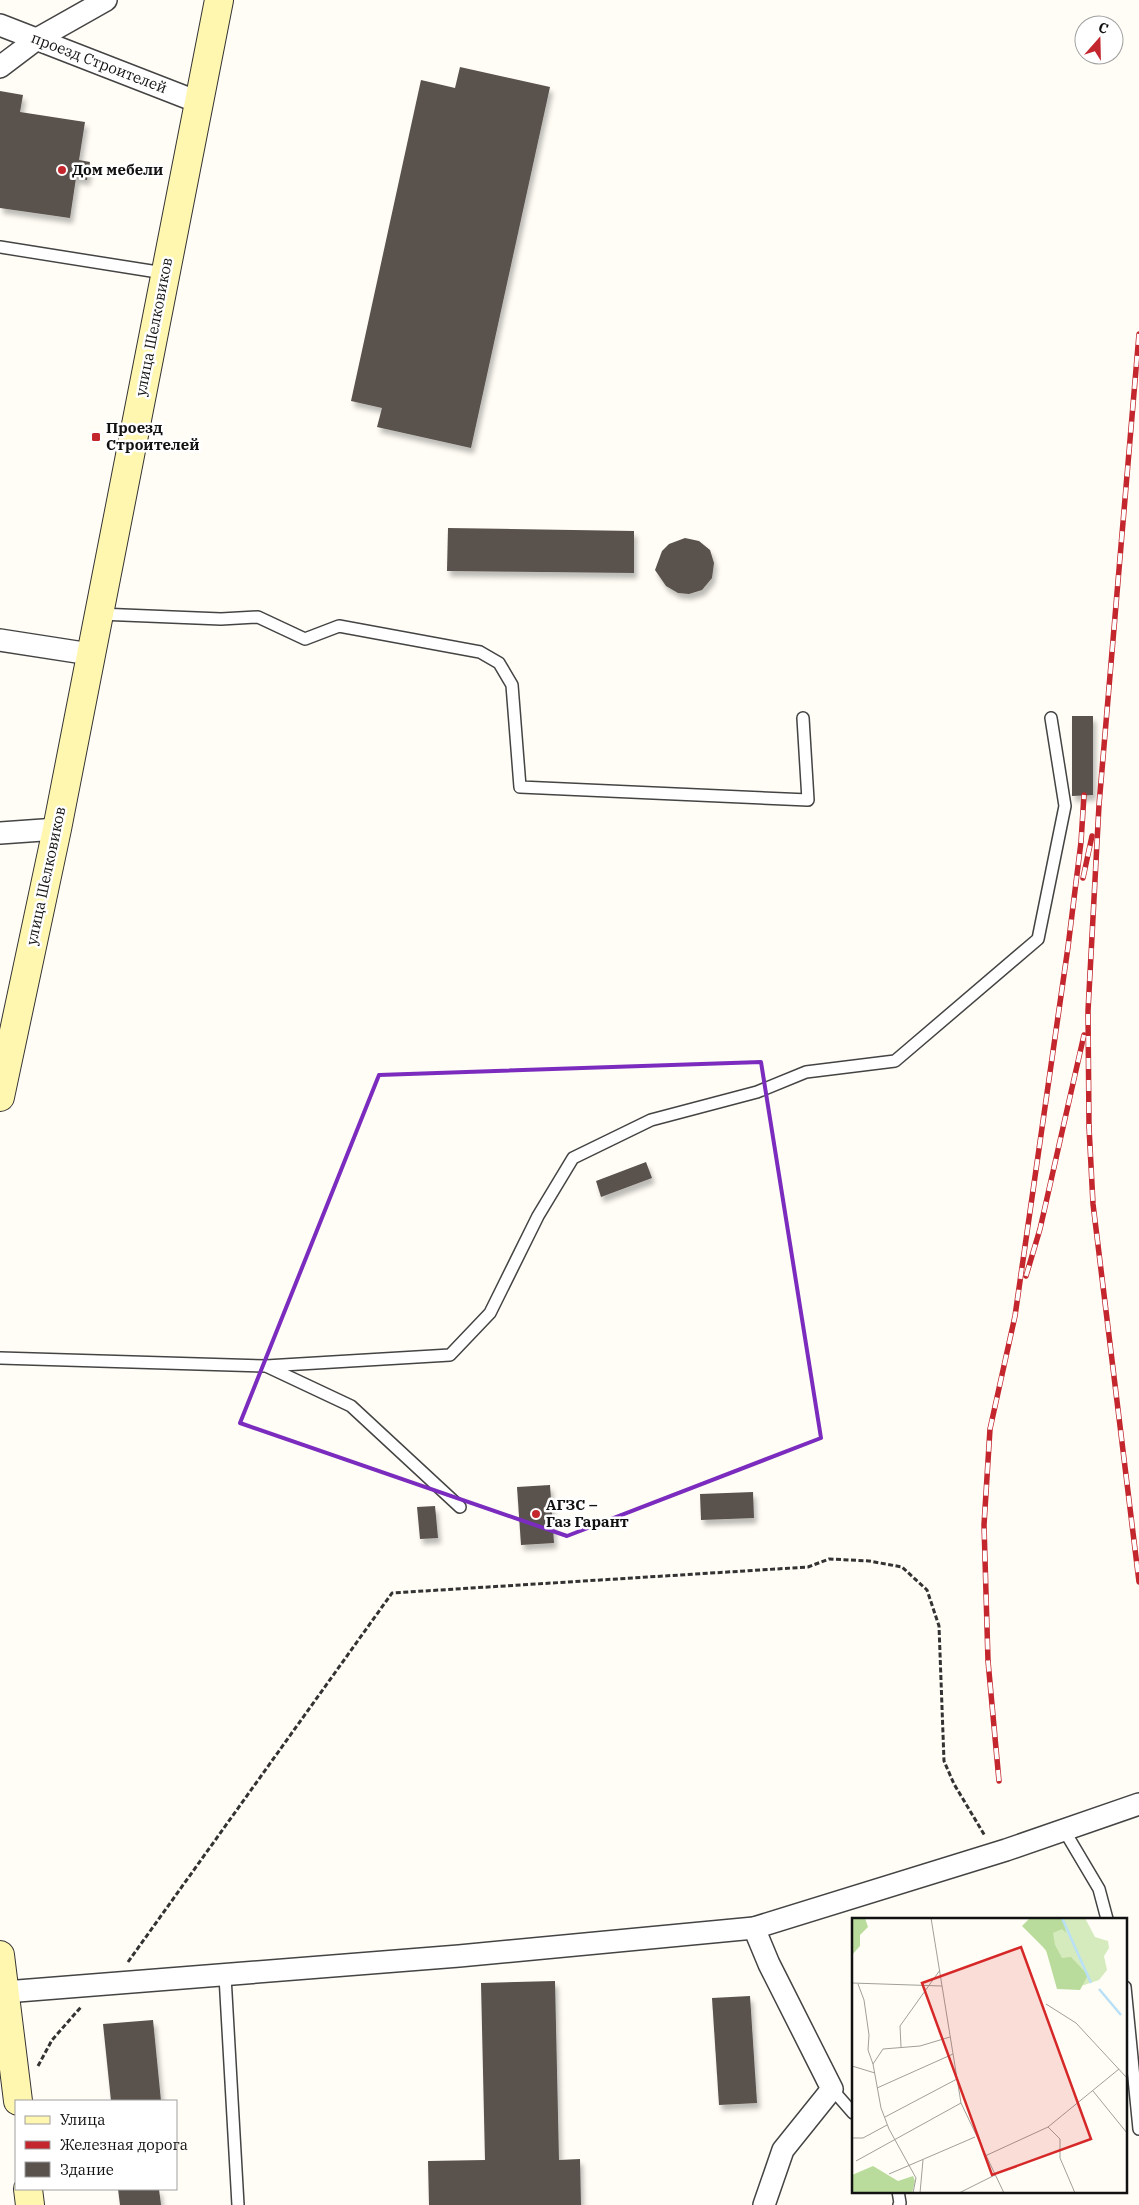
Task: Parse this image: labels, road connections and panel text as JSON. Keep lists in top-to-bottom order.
{
  "streets": {
    "street": ["проезд Строителей", "улица Шелковиков"]
  },
  "crossings": [
    ["проезд Строителей", "улица Шелковиков"]
  ],
  "places": {
    "other": ["Дом мебели", "АГЗС – Газ Гарант"],
    "transit": ["Проезд Строителей"]
  },
  "legend": ["Улица", "Железная дорога", "Здание"],
  "north": "top"
}
